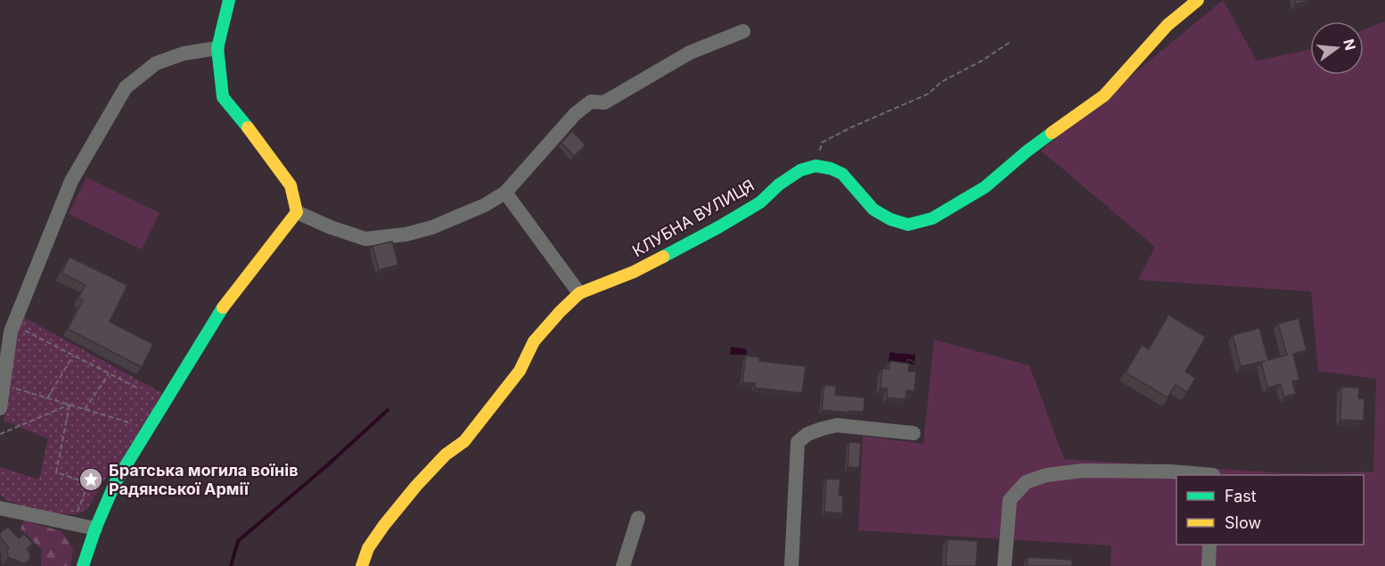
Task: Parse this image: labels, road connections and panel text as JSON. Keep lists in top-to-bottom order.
{
  "streets": {
    "street": ["КЛУБНА ВУЛИЦЯ"]
  },
  "places": {
    "place": ["Братська могила воїнів Радянської Армії"]
  },
  "legend": ["Fast", "Slow"],
  "north": "right"
}
